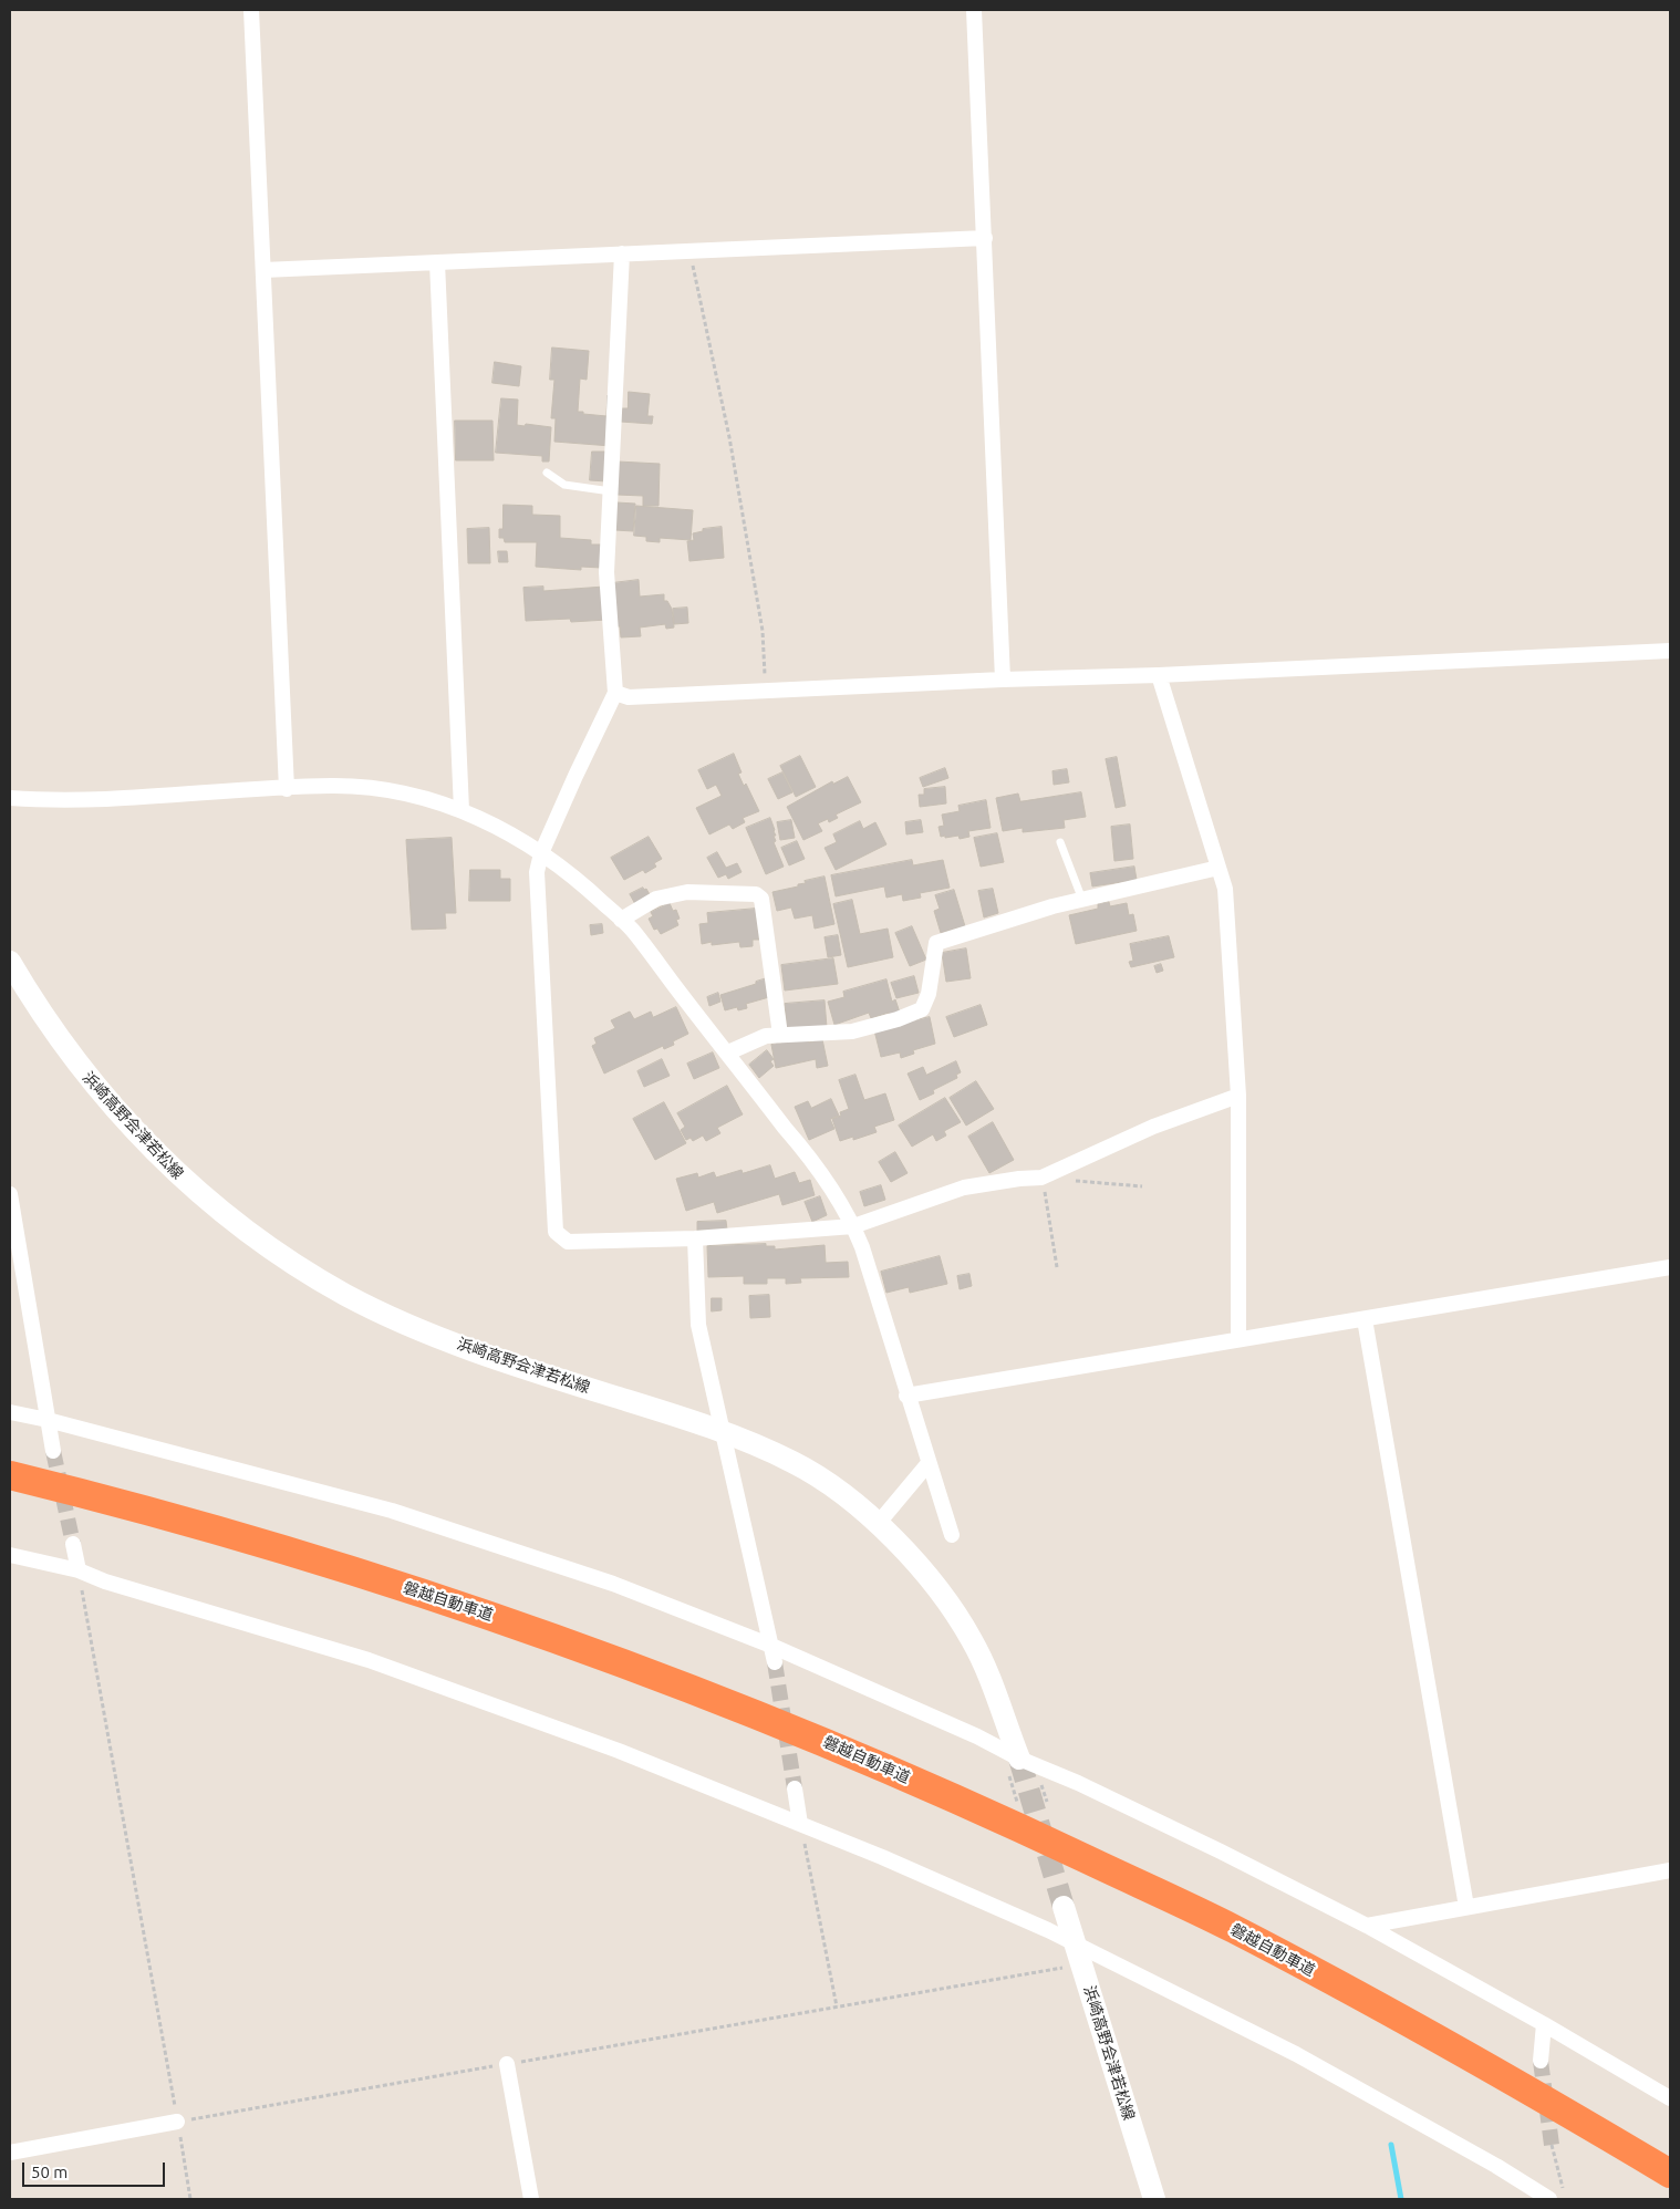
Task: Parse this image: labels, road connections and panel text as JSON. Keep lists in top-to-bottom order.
{
  "streets": {
    "highway": ["磐越自動車道"],
    "main road": ["浜崎高野会津若松線"]
  },
  "scale_bar": "50 m"
}
